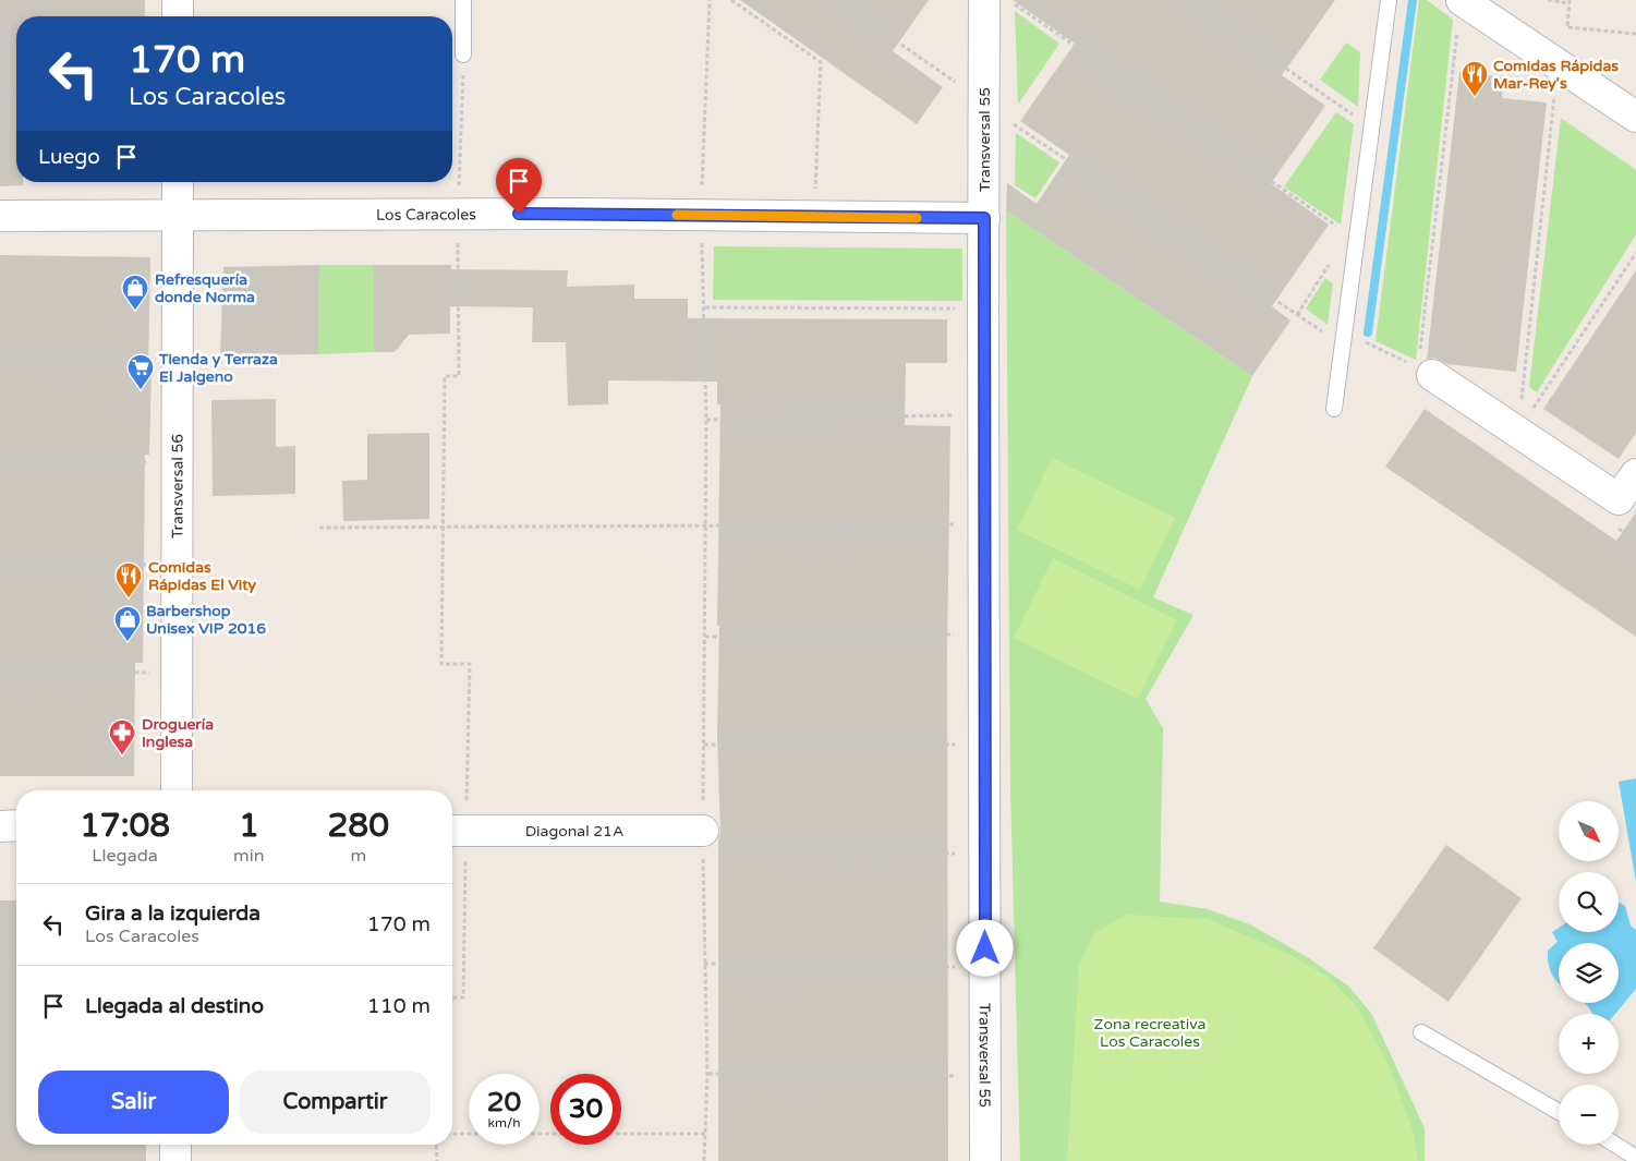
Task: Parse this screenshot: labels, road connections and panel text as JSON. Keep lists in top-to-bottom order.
{
  "streets": {
    "street": [
      "Transversal 55",
      "Los Caracoles",
      "Transversal 56",
      "Diagonal 21A"
    ]
  },
  "crossings": [
    ["Transversal 55", "Los Caracoles"],
    ["Los Caracoles", "Transversal 56"]
  ],
  "parks": ["Zona recreativa Los Caracoles"],
  "places": {
    "restaurant": ["Comidas Rápidas Mar-Rey's", "Comidas Rápidas El Vity"],
    "shop": ["Refresquería donde Norma", "Barbershop Unisex VIP 2016"],
    "supermarket": ["Tienda y Terraza El Jalgeno"],
    "pharmacy": ["Droguería Inglesa"]
  },
  "north": "bottom right",
  "page": {
    "turn": ["170 m", "Los Caracoles"],
    "then": "Luego",
    "eta": [
      "17:08",
      "Llegada",
      "1",
      "min",
      "280",
      "m"
    ],
    "map_buttons": ["+", "−"],
    "list": [
      {
        "name": "Gira a la izquierda",
        "note": "Los Caracoles",
        "value": "170 m"
      },
      {
        "name": "Llegada al destino",
        "value": "110 m"
      }
    ],
    "buttons": ["Salir", "Compartir"],
    "speed": "20 km/h",
    "limit": "30"
  }
}
